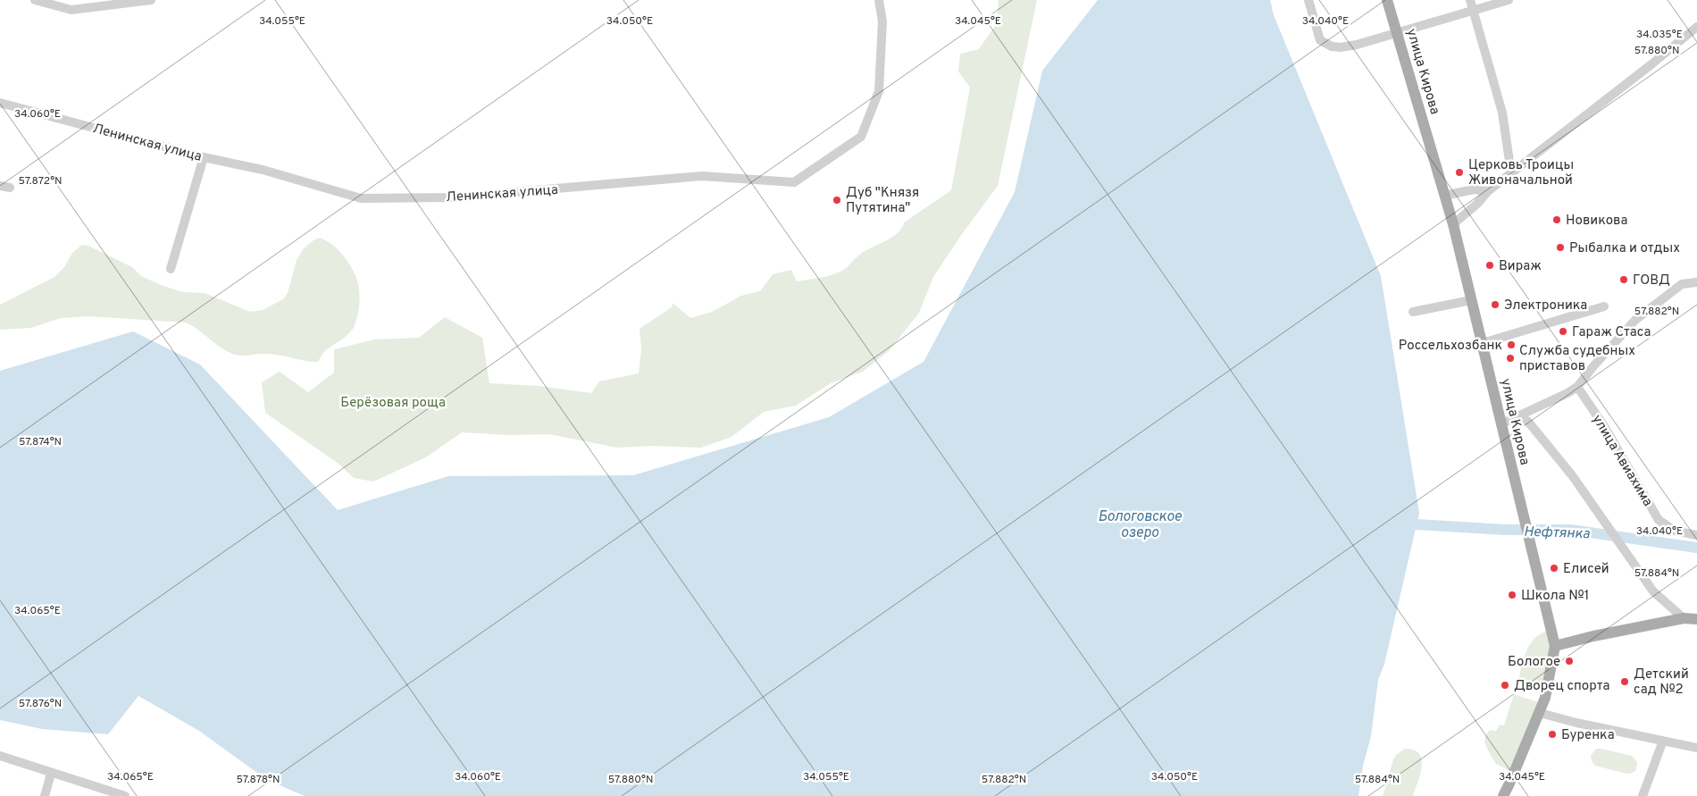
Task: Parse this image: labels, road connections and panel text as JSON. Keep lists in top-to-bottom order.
{
  "streets": {
    "main road": ["улица Кирова"],
    "street": ["Ленинская улица", "улица Авиахима"]
  },
  "water": ["Бологовское озеро", "Нефтянка"],
  "parks": ["Берёзовая роща"],
  "places": [
    "Церковь Троицы Живоначальной",
    "Дуб \"Князя Путятина\"",
    "Новикова",
    "Рыбалка и отдых",
    "Вираж",
    "ГОВД",
    "Электроника",
    "Гараж Стаса",
    "Россельхозбанк",
    "Служба судебных приставов",
    "Елисей",
    "Школа №1",
    "Бологое",
    "Детский сад №2",
    "Дворец спорта",
    "Буренка"
  ],
  "coordinates": [
    "34.055°E",
    "34.050°E",
    "34.045°E",
    "34.040°E",
    "34.035°E",
    "57.880°N",
    "34.060°E",
    "57.872°N",
    "57.882°N",
    "57.874°N",
    "57.884°N",
    "34.065°E",
    "57.876°N",
    "57.878°N"
  ]
}
